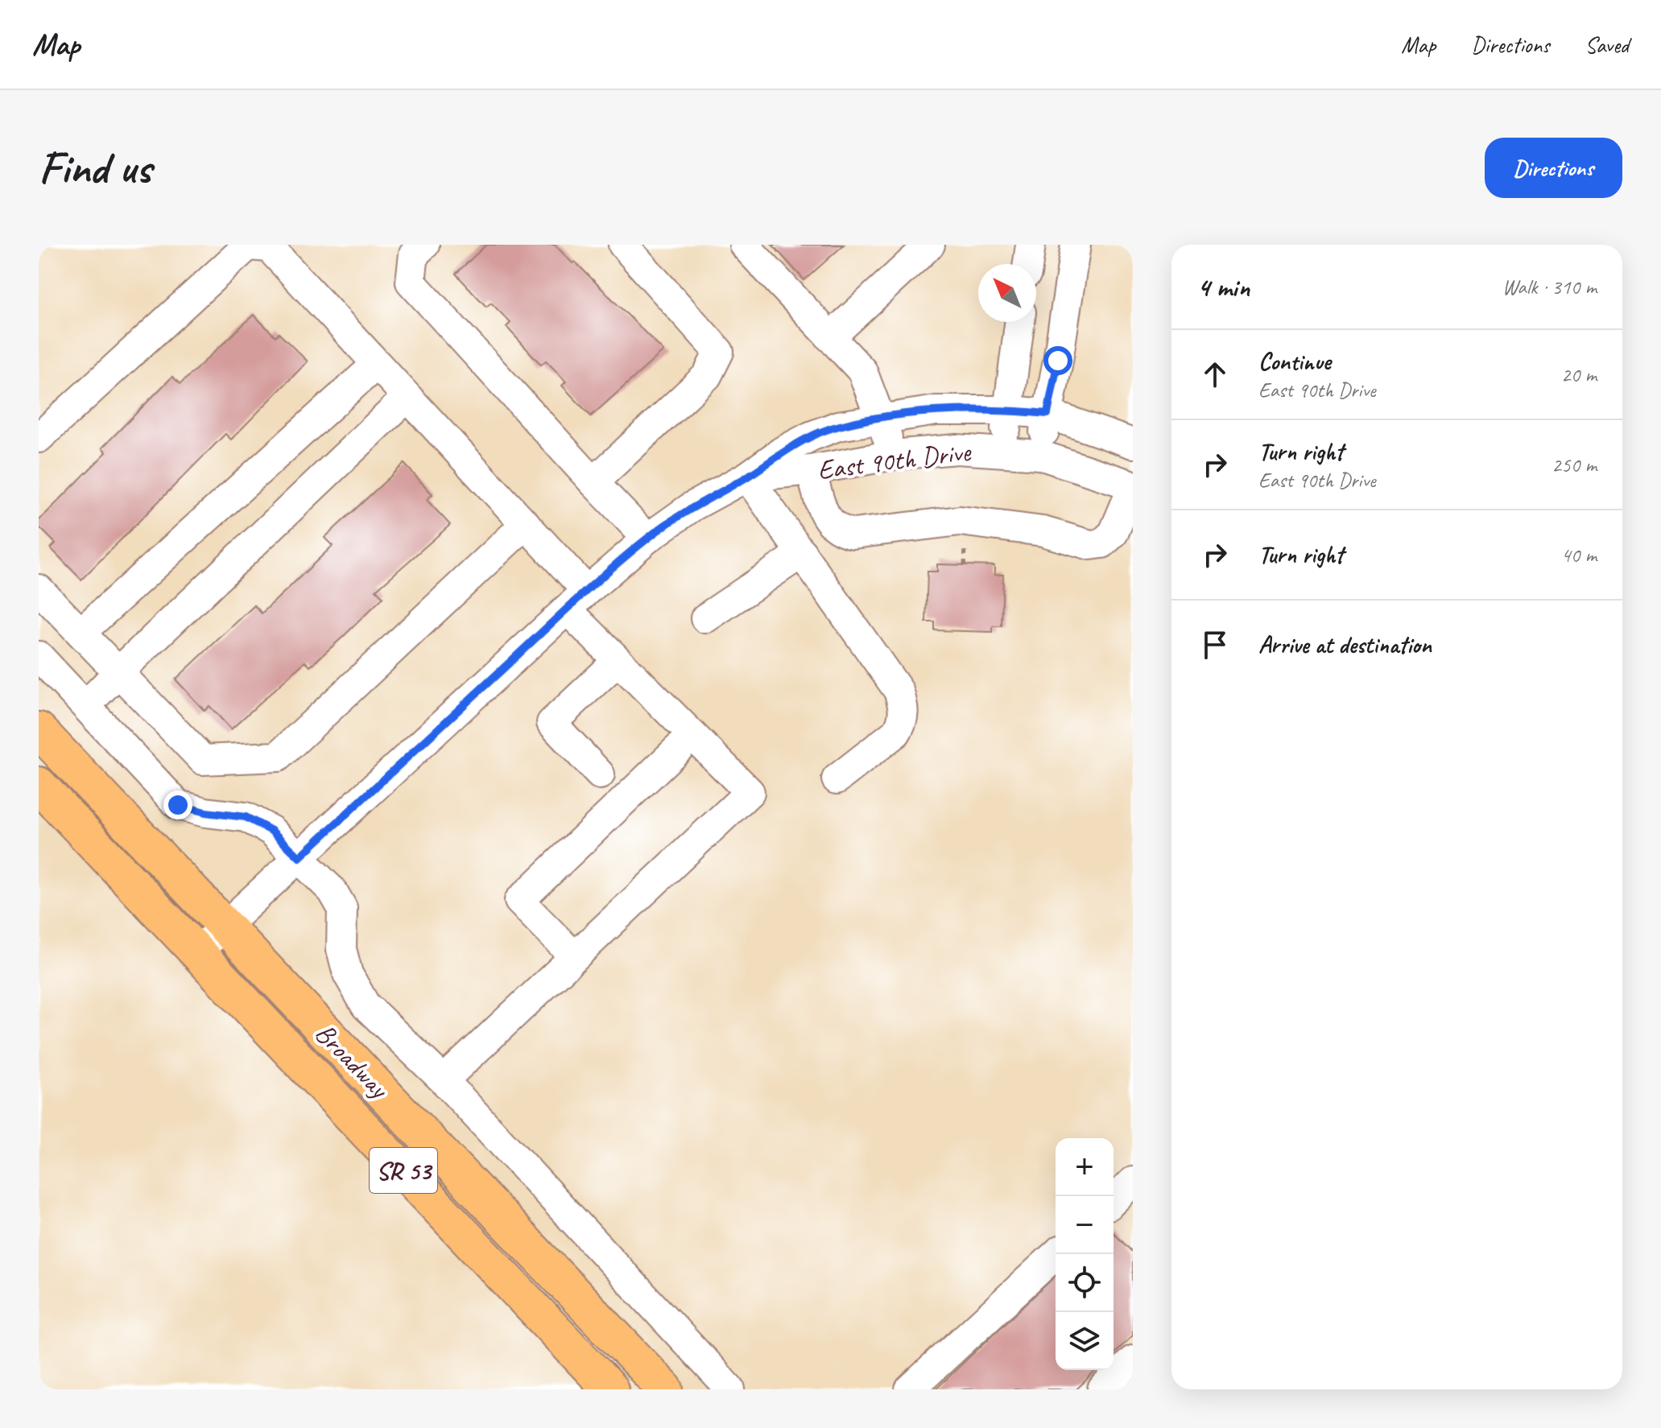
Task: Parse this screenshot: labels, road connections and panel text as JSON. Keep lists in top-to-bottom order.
{
  "streets": {
    "main road": ["Broadway", "SR 53"],
    "street": ["East 90th Drive"]
  },
  "crossings": [
    ["East 90th Drive", "Broadway"]
  ],
  "north": "top left",
  "page": {
    "header": "Map",
    "nav": ["Map", "Directions", "Saved"],
    "buttons": "Directions",
    "title": "Find us",
    "heading": ["4 min", "Walk · 310 m"],
    "list": [
      ["Continue", "East 90th Drive", "20 m"],
      ["Turn right", "East 90th Drive", "250 m"],
      ["Turn right", "40 m"],
      "Arrive at destination"
    ],
    "map_buttons": ["+", "−"]
  }
}
